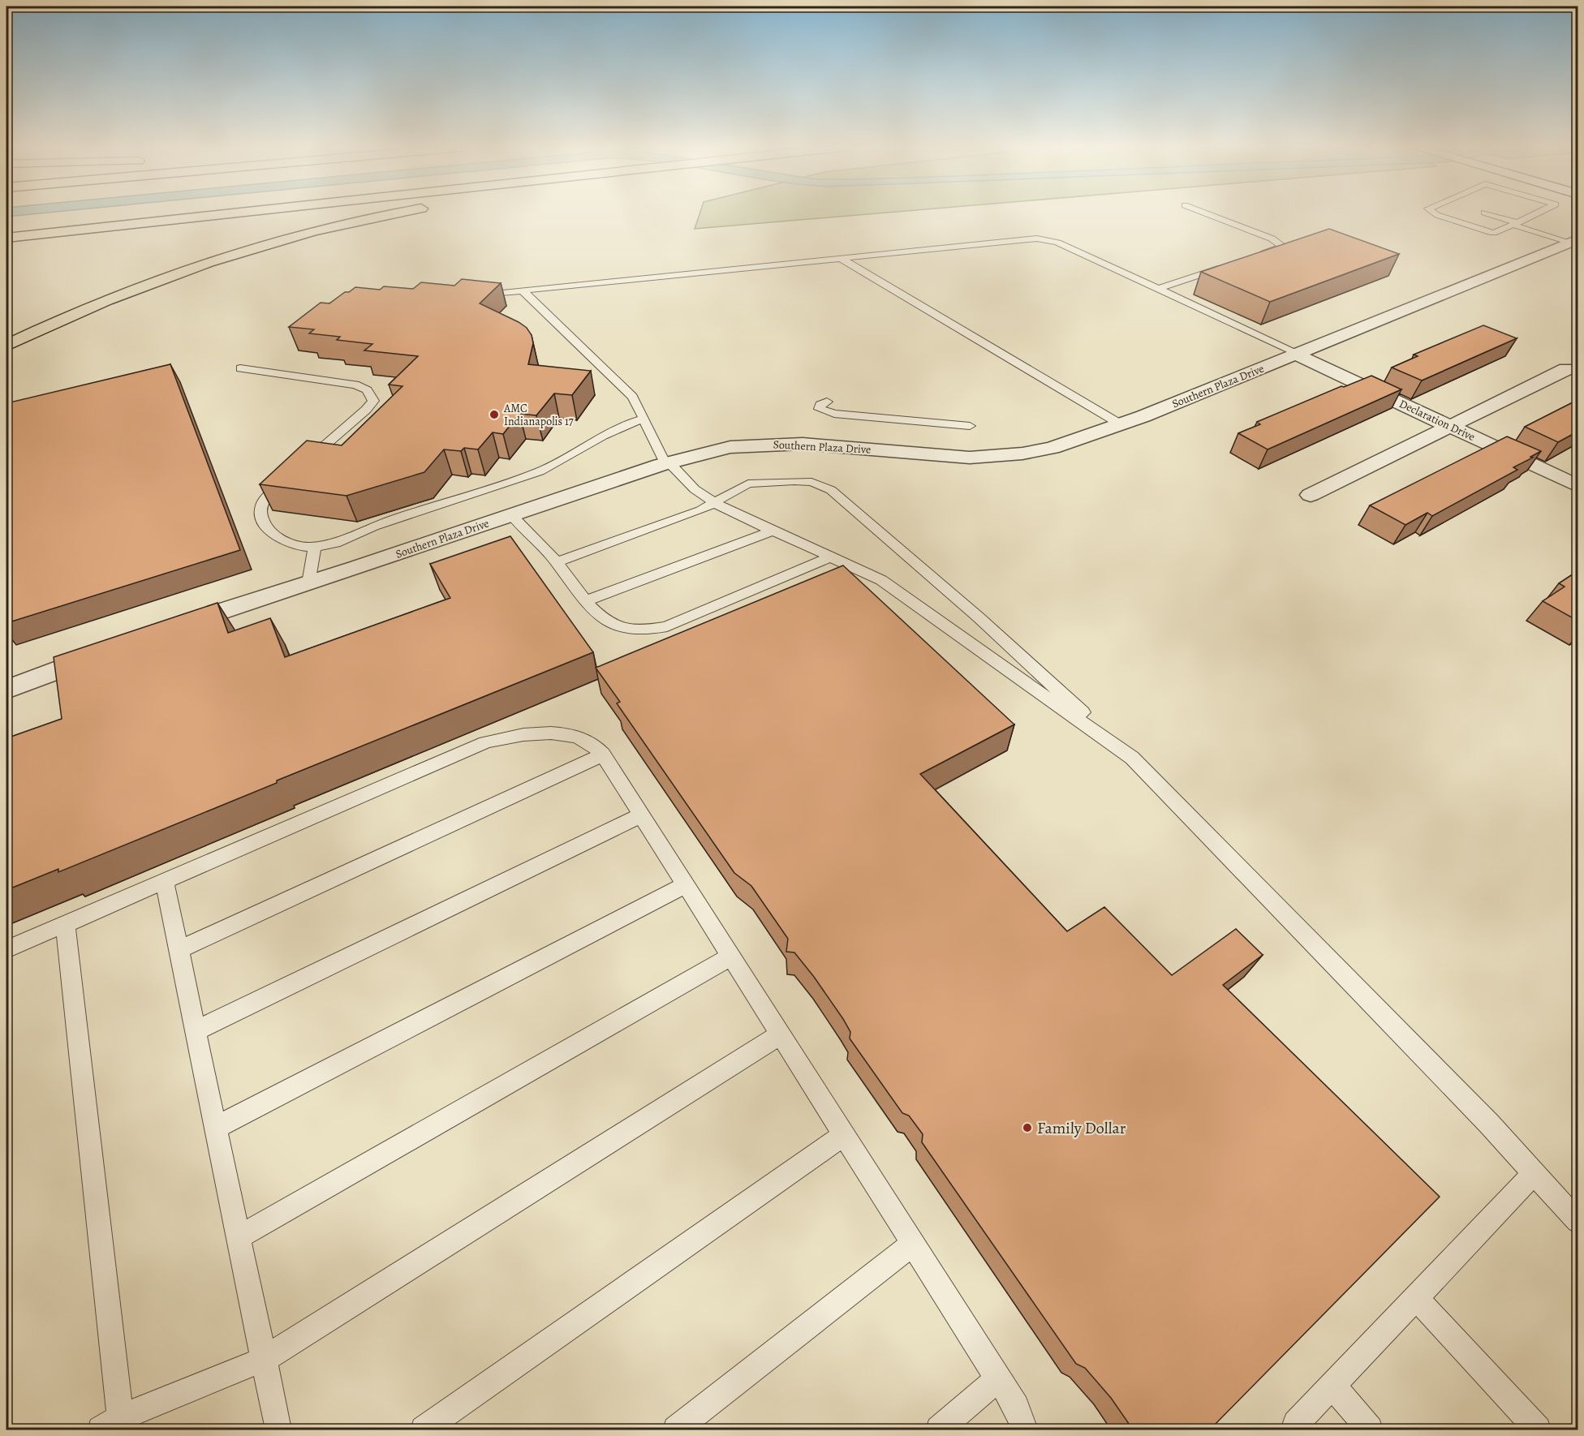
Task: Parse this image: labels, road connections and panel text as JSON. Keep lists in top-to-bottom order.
{
  "streets": {
    "street": ["Southern Plaza Drive", "Declaration Drive"]
  },
  "crossings": [
    ["Southern Plaza Drive", "Declaration Drive"]
  ],
  "places": ["AMC Indianapolis 17", "Family Dollar"]
}
